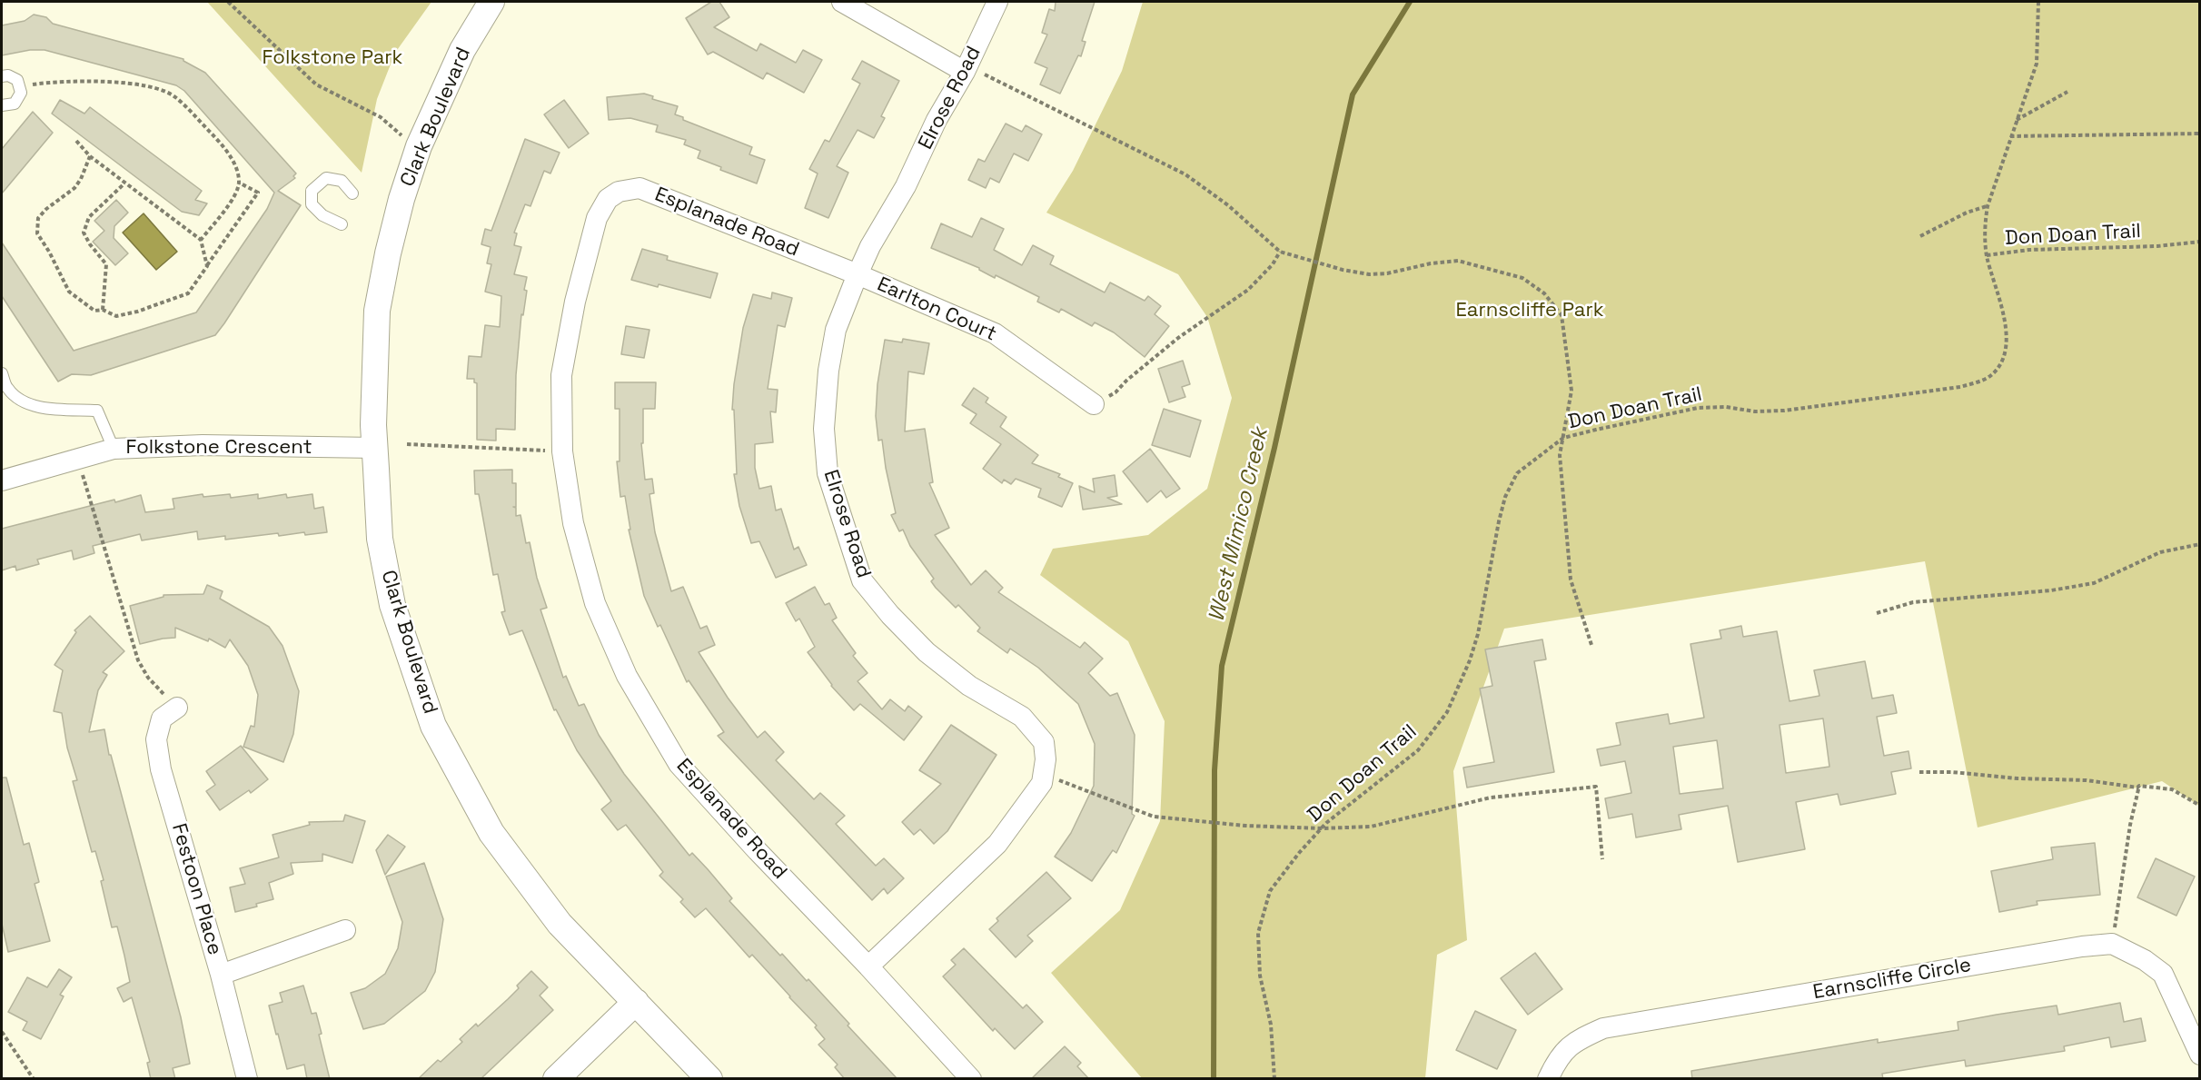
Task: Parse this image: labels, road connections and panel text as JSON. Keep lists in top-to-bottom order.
{
  "streets": {
    "street": [
      "Elrose Road",
      "Clark Boulevard",
      "Esplanade Road",
      "Earlton Court",
      "Folkstone Crescent",
      "Festoon Place",
      "Earnscliffe Circle"
    ],
    "path": ["Don Doan Trail"]
  },
  "crossings": [
    ["Elrose Road", "Esplanade Road"],
    ["Elrose Road", "Earlton Court"],
    ["Clark Boulevard", "Folkstone Crescent"],
    ["Esplanade Road", "Earlton Court"]
  ],
  "water": ["West Mimico Creek"],
  "parks": ["Folkstone Park", "Earnscliffe Park"]
}
